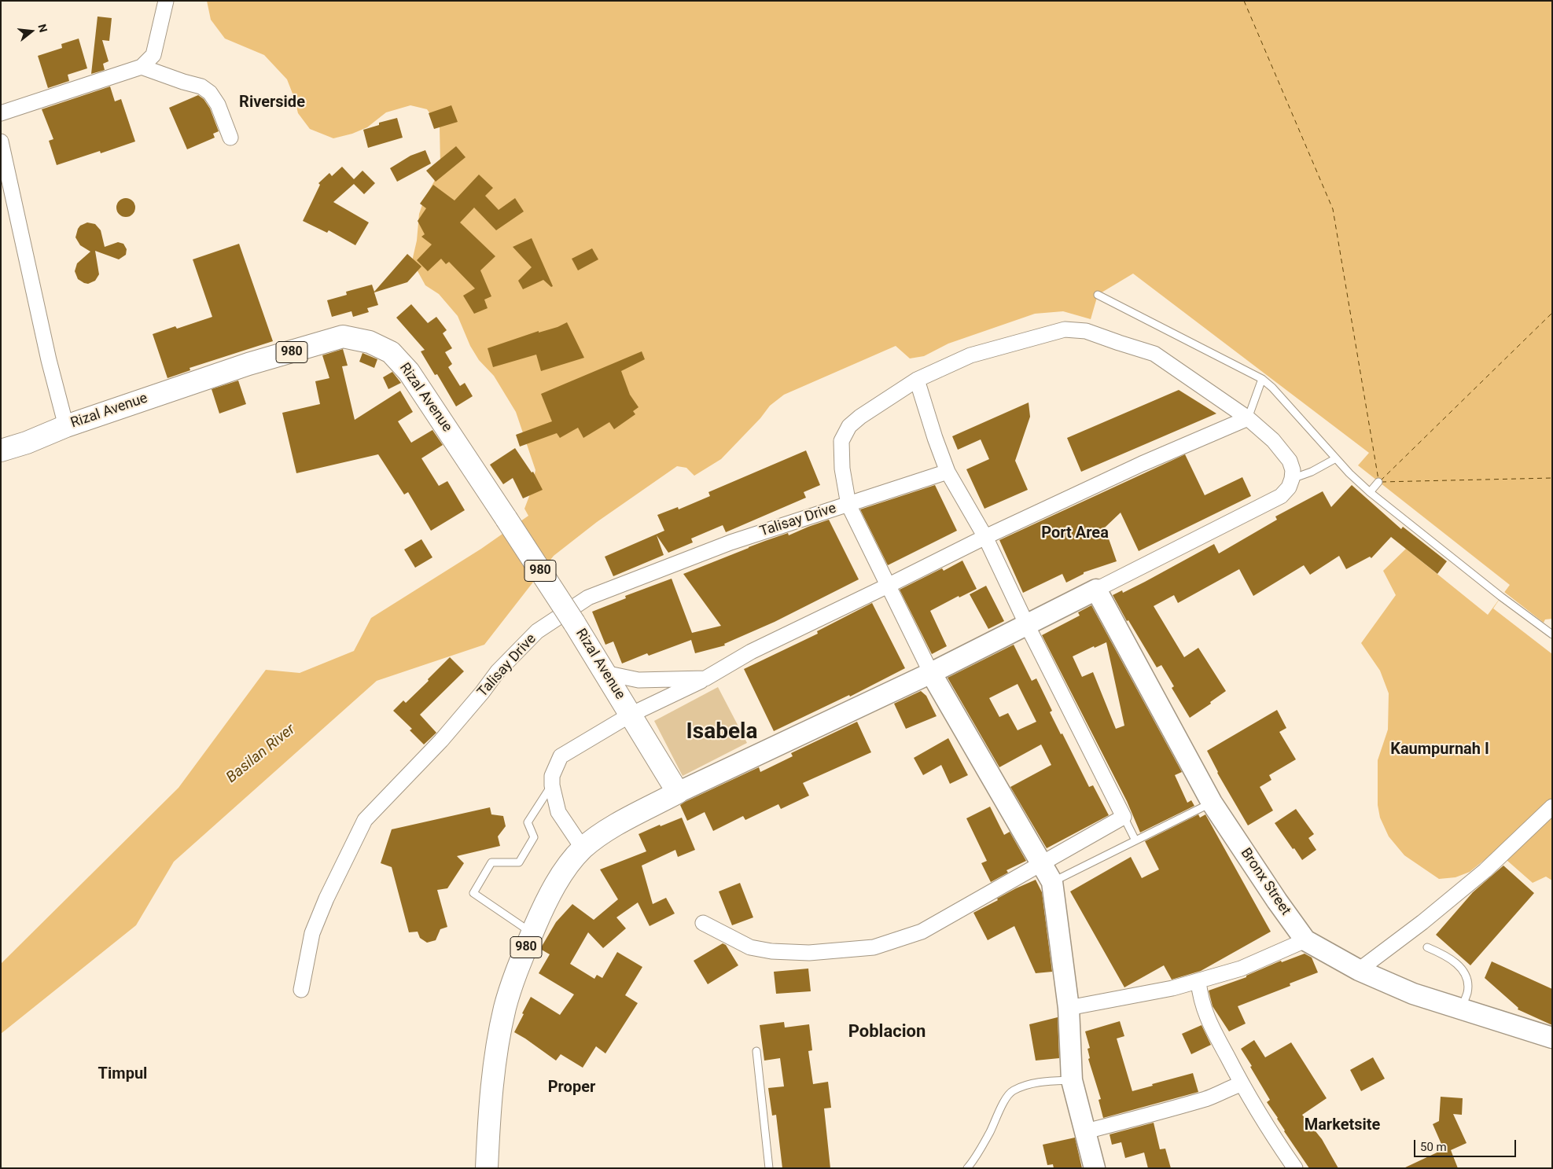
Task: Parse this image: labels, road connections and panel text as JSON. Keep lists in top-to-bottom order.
{
  "streets": {
    "main road": ["980", "Rizal Avenue"],
    "street": ["Talisay Drive", "Bronx Street"]
  },
  "crossings": [
    ["980", "Rizal Avenue"]
  ],
  "districts": [
    "Riverside",
    "Port Area",
    "Isabela",
    "Kaumpurnah I",
    "Poblacion",
    "Timpul",
    "Proper",
    "Marketsite"
  ],
  "water": ["Basilan River"],
  "scale_bar": "50 m",
  "north": "right"
}
